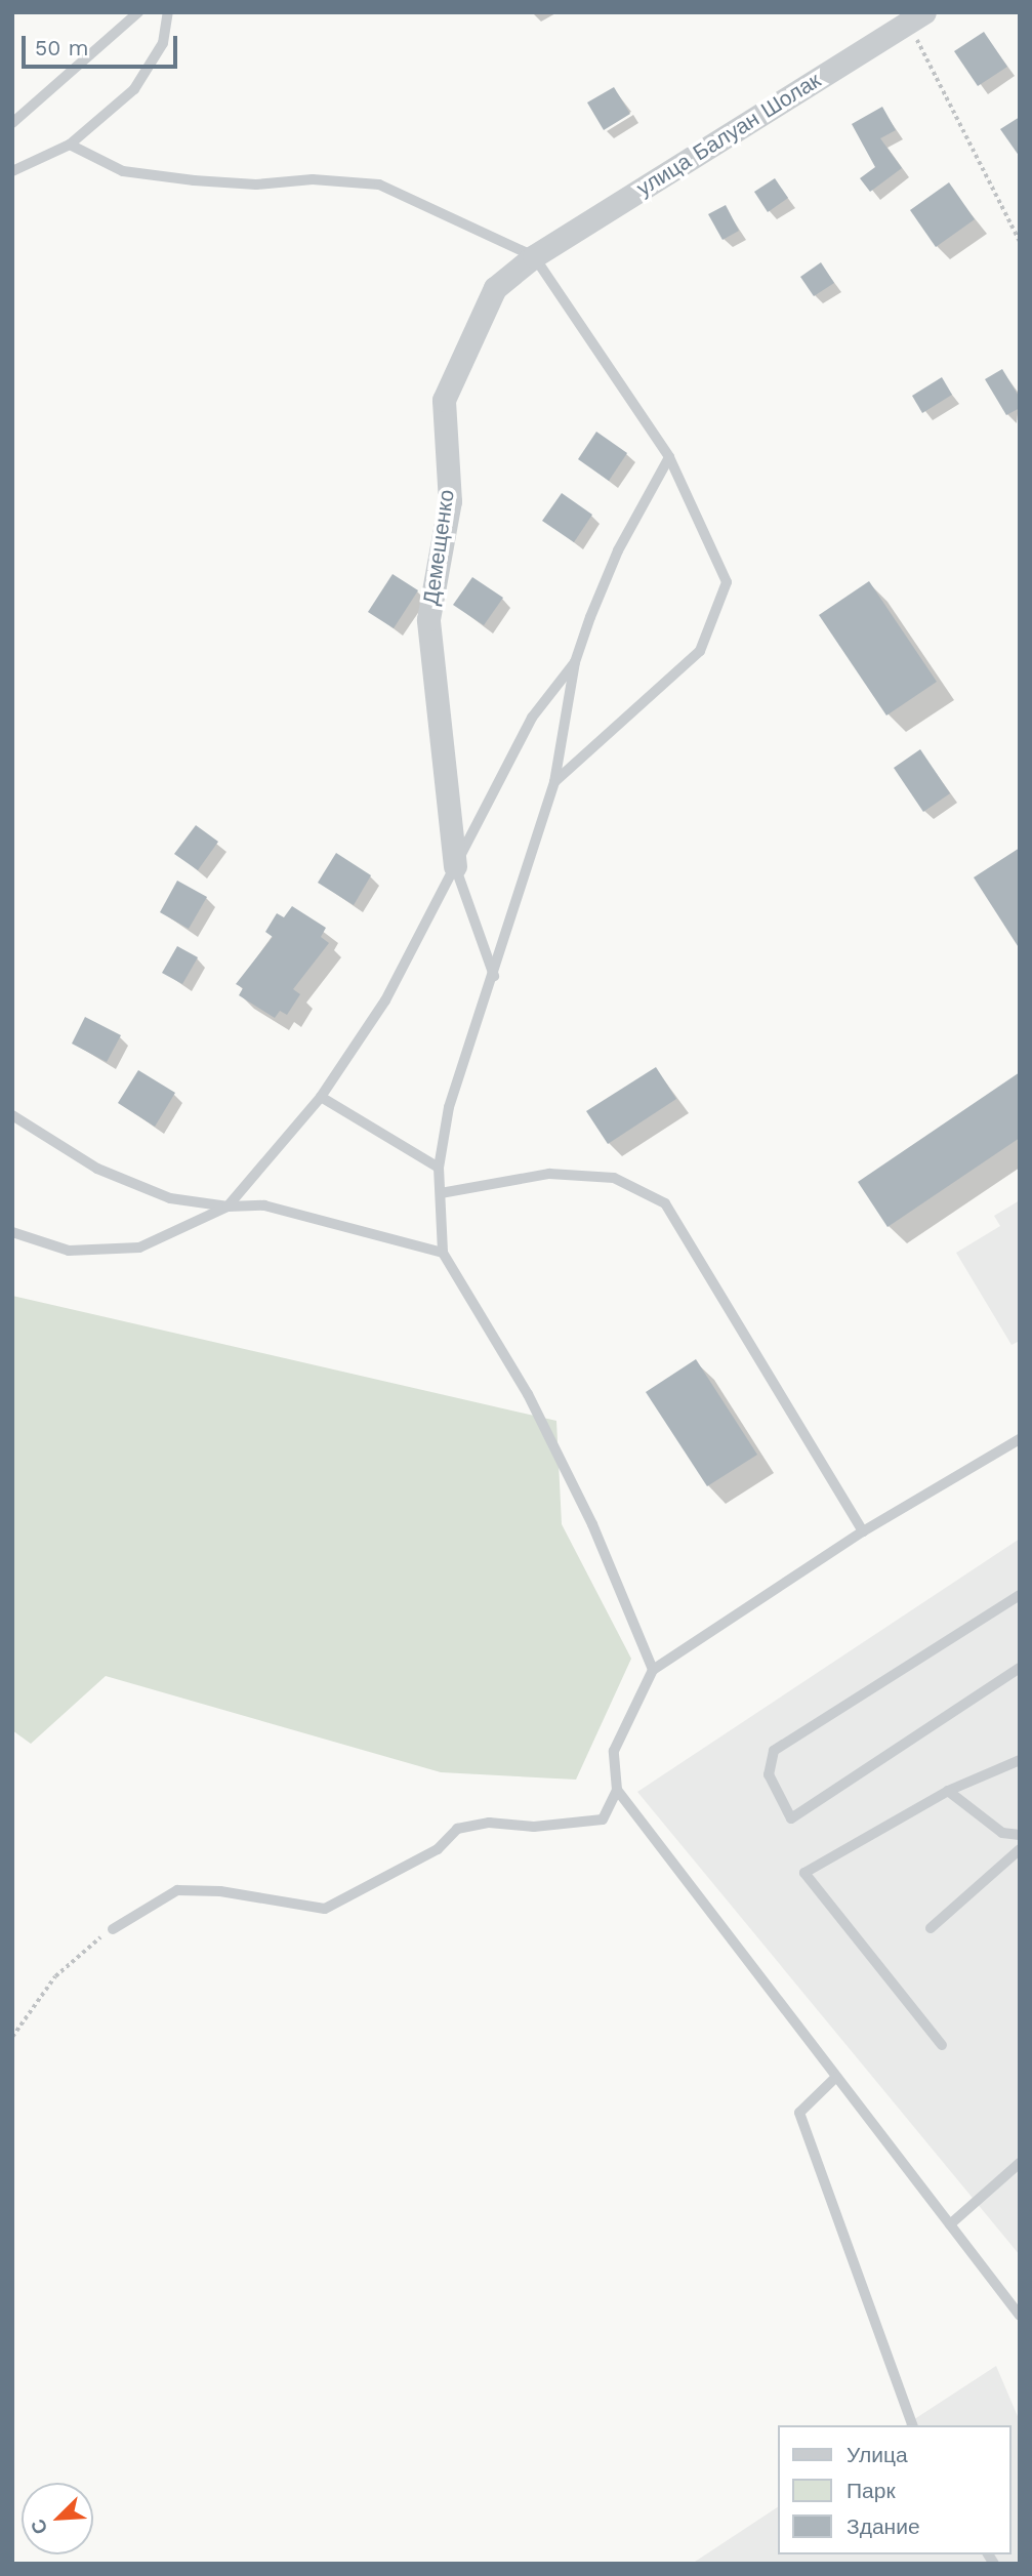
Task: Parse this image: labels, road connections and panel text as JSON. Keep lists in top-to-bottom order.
{
  "streets": {
    "street": ["улица Балуан Шолак", "Демещенко"]
  },
  "crossings": [
    ["улица Балуан Шолак", "Демещенко"]
  ],
  "legend": ["Улица", "Парк", "Здание"],
  "scale_bar": "50 m",
  "north": "bottom left"
}
